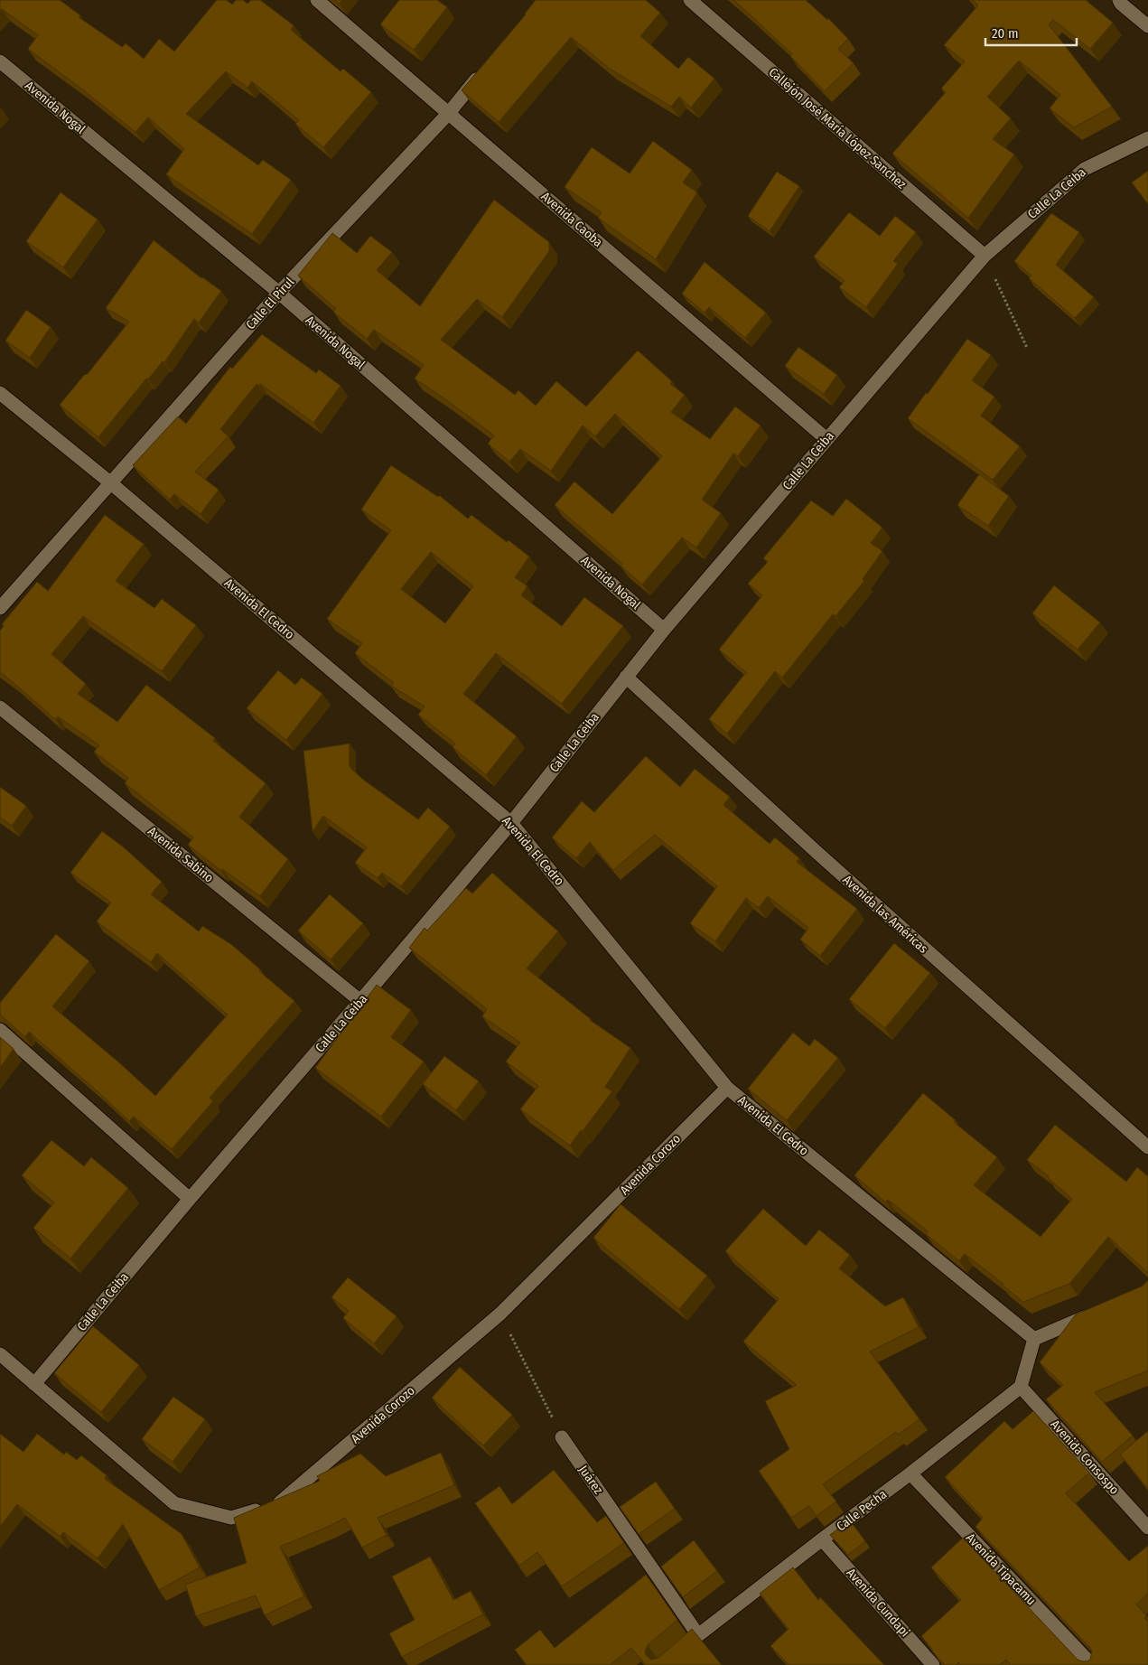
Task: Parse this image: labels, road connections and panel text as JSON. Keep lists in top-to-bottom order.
{
  "streets": {
    "street": [
      "Avenida Nogal",
      "Callejón José María López Sanchez",
      "Calle La Ceiba",
      "Avenida Caoba",
      "Calle El Pirul",
      "Avenida El Cedro",
      "Avenida Sabino",
      "Avenida las Américas",
      "Avenida Corozo",
      "Avenida Consospo",
      "Juárez",
      "Calle Pecha",
      "Avenida Tipacamu",
      "Avenida Cundapi"
    ]
  },
  "crossings": [
    ["Avenida Nogal", "Calle La Ceiba"],
    ["Avenida Nogal", "Calle El Pirul"],
    ["Callejón José María López Sanchez", "Calle La Ceiba"],
    ["Calle La Ceiba", "Avenida Caoba"],
    ["Calle La Ceiba", "Avenida El Cedro"],
    ["Calle La Ceiba", "Avenida Sabino"],
    ["Calle La Ceiba", "Avenida las Américas"],
    ["Calle La Ceiba", "Avenida Corozo"],
    ["Avenida Caoba", "Calle El Pirul"],
    ["Calle El Pirul", "Avenida El Cedro"],
    ["Avenida El Cedro", "Avenida Corozo"],
    ["Avenida Consospo", "Calle Pecha"],
    ["Juárez", "Calle Pecha"],
    ["Calle Pecha", "Avenida Tipacamu"],
    ["Calle Pecha", "Avenida Cundapi"]
  ],
  "scale_bar": "20 m"
}
